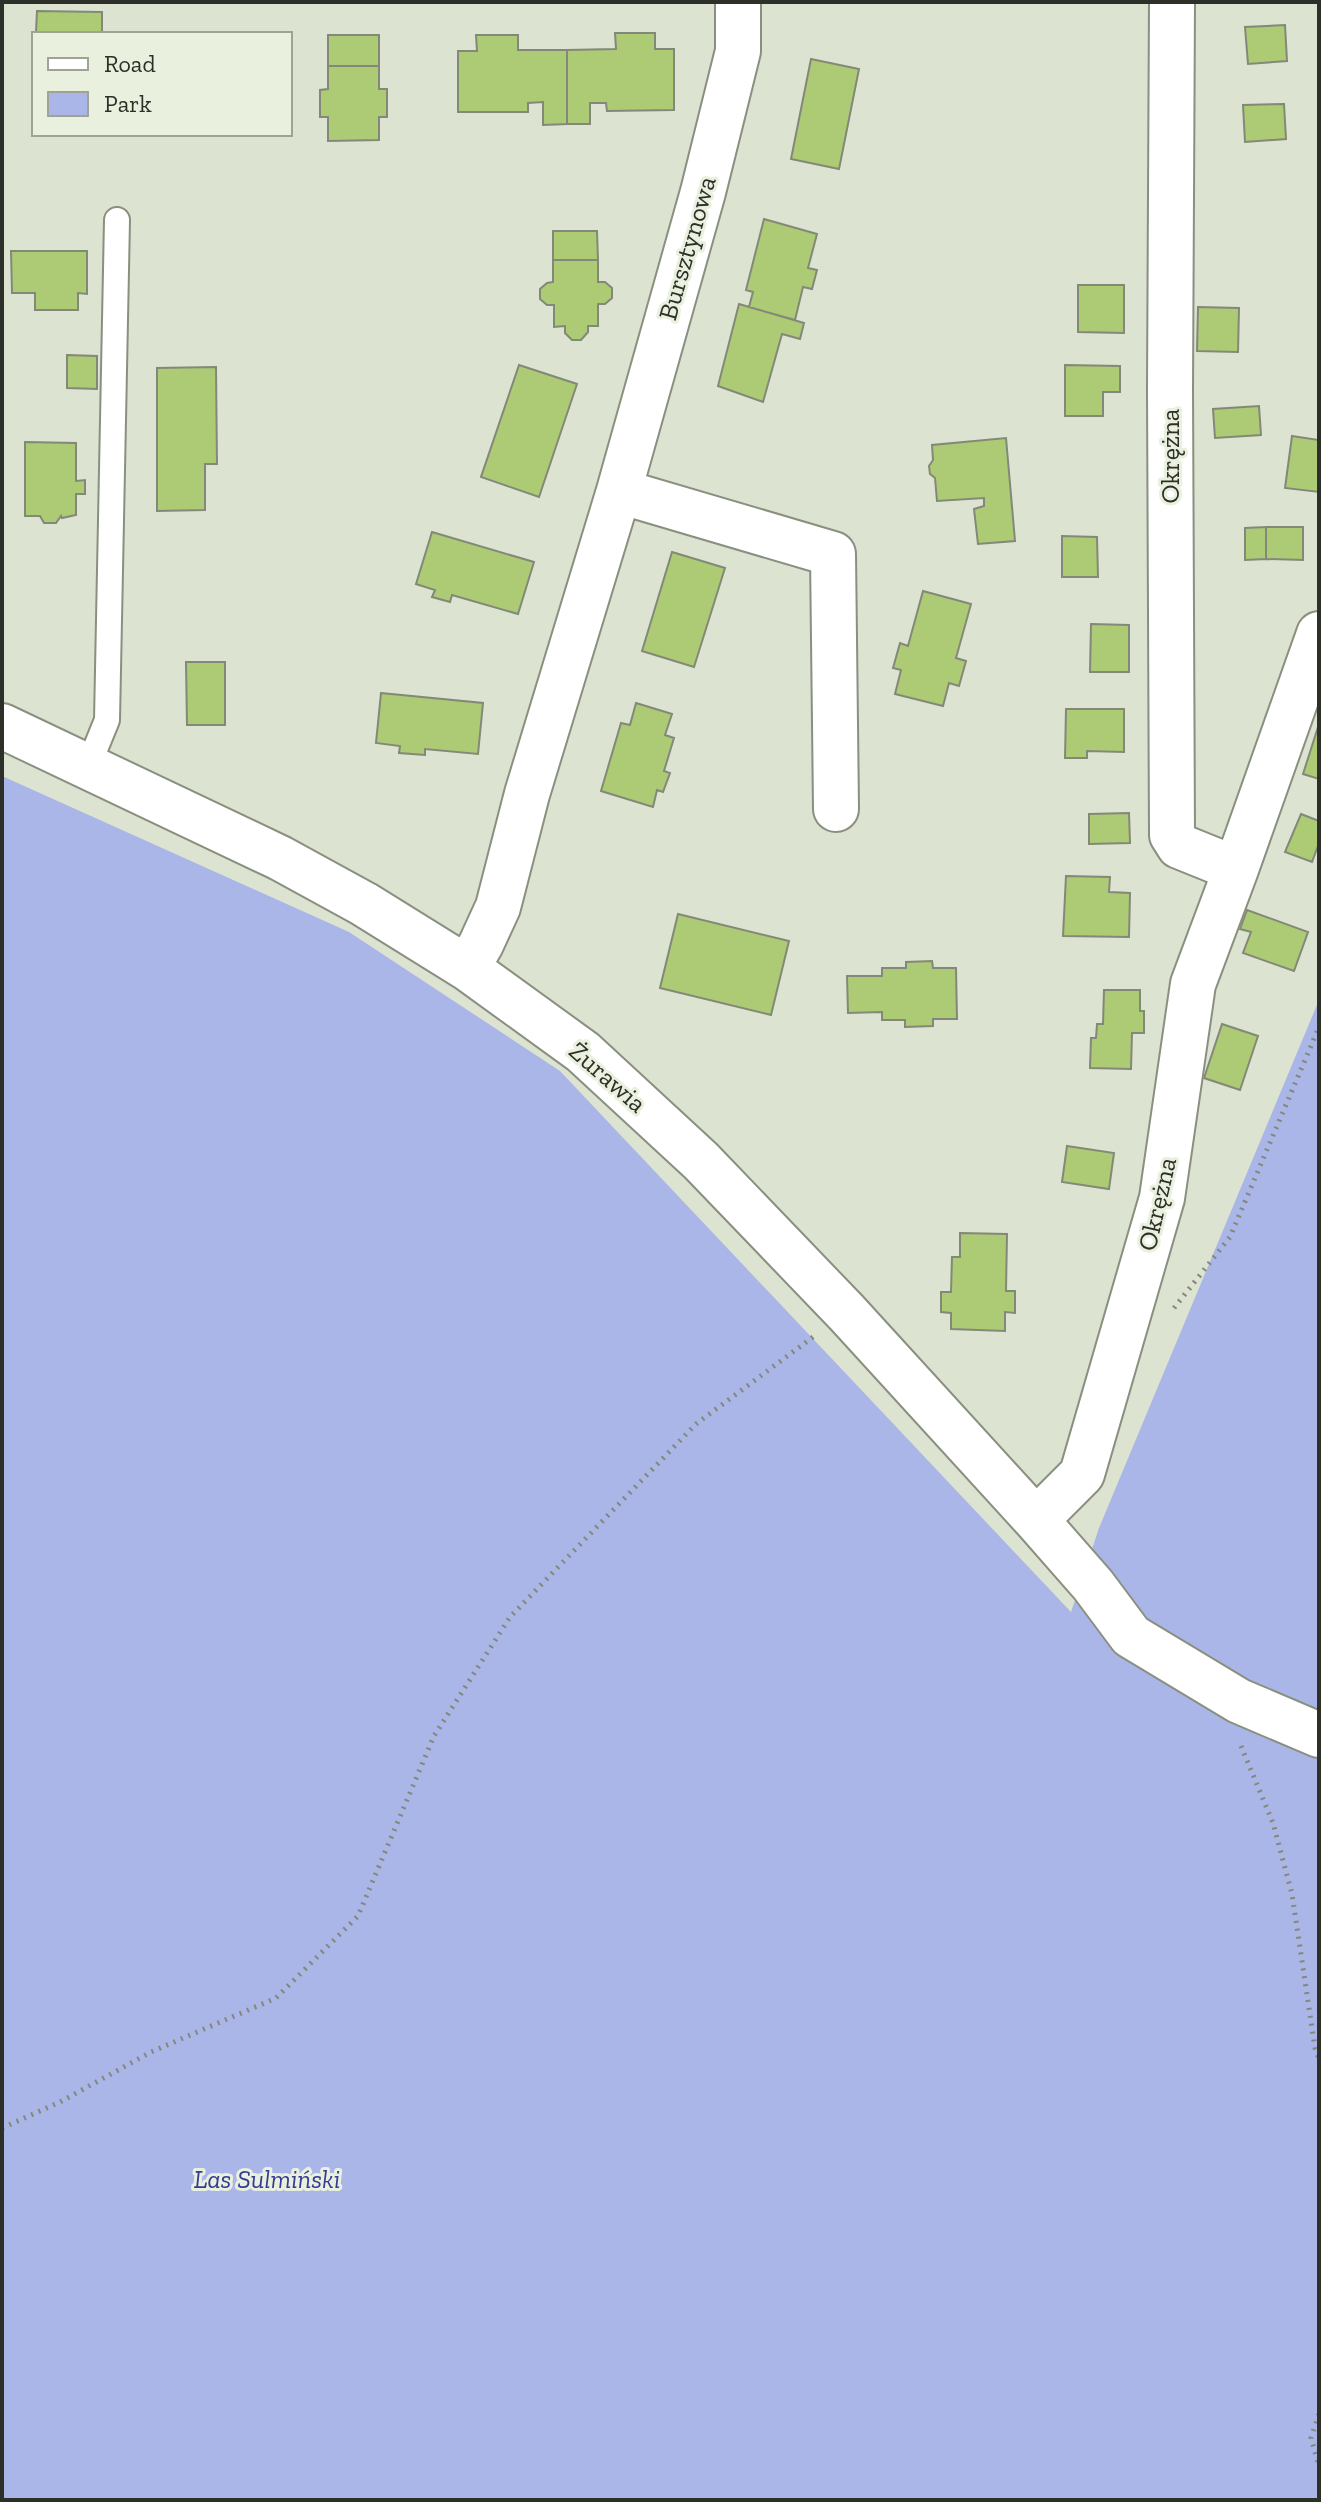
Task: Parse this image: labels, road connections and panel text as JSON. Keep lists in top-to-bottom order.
{
  "streets": {
    "street": ["Bursztynowa", "Okrężna", "Żurawia"]
  },
  "crossings": [
    ["Bursztynowa", "Żurawia"],
    ["Okrężna", "Żurawia"]
  ],
  "parks": ["Las Sulmiński"],
  "legend": ["Road", "Park"]
}
